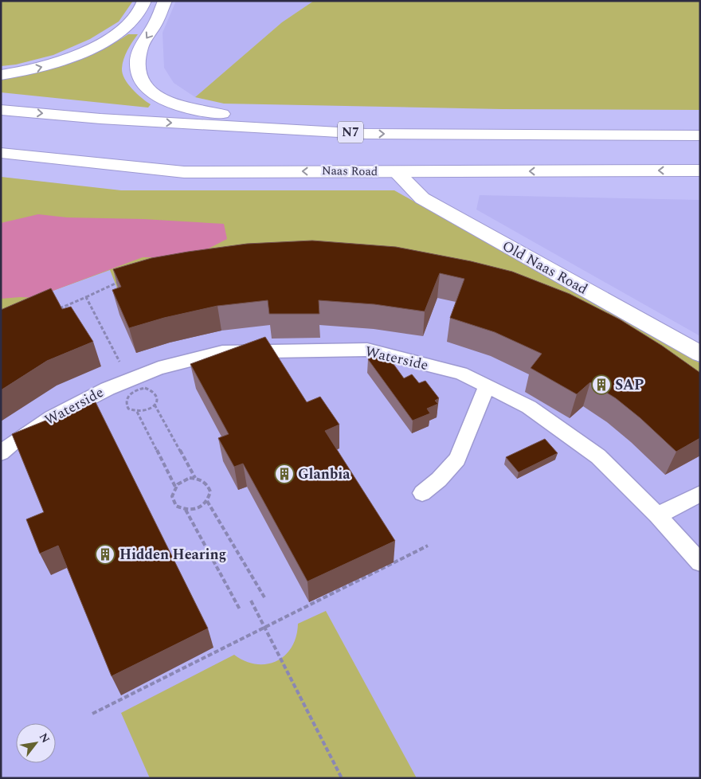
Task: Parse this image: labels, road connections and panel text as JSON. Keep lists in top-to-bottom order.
{
  "streets": {
    "main road": ["N7", "Naas Road", "Old Naas Road"],
    "lane": ["Waterside"]
  },
  "crossings": [
    ["Naas Road", "Old Naas Road"]
  ],
  "places": {
    "building": ["SAP", "Glanbia", "Hidden Hearing"]
  },
  "north": "top right"
}
